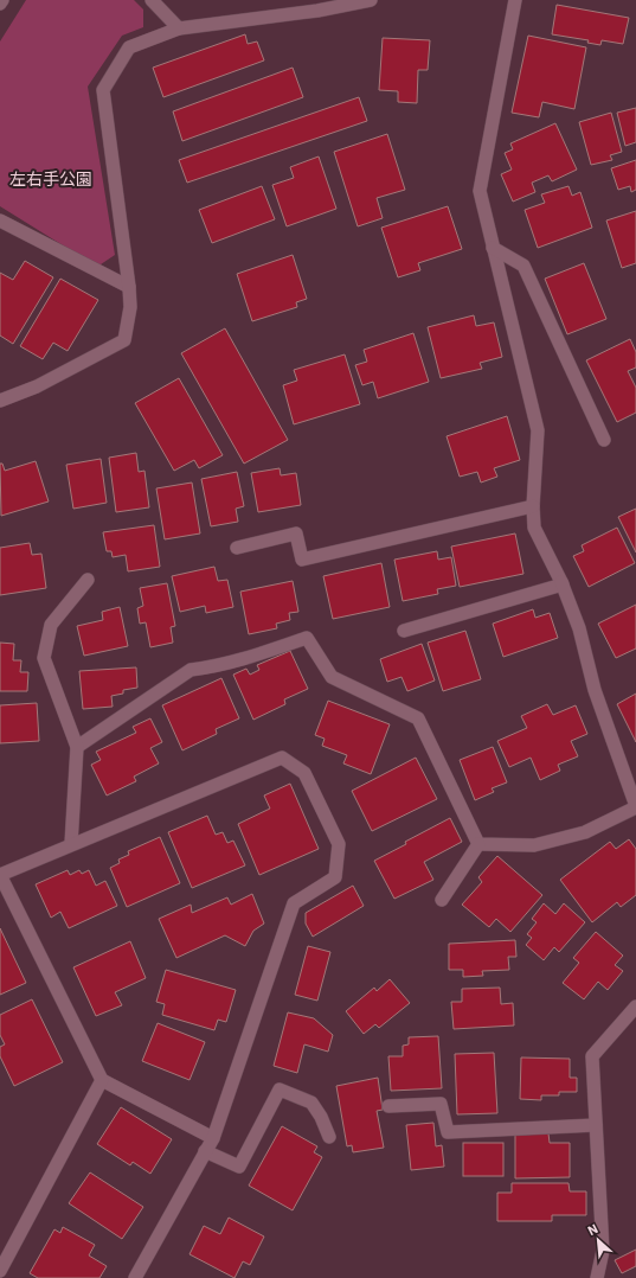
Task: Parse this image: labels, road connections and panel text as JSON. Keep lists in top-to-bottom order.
{
  "parks": ["左右手公園"],
  "north": "top left"
}
